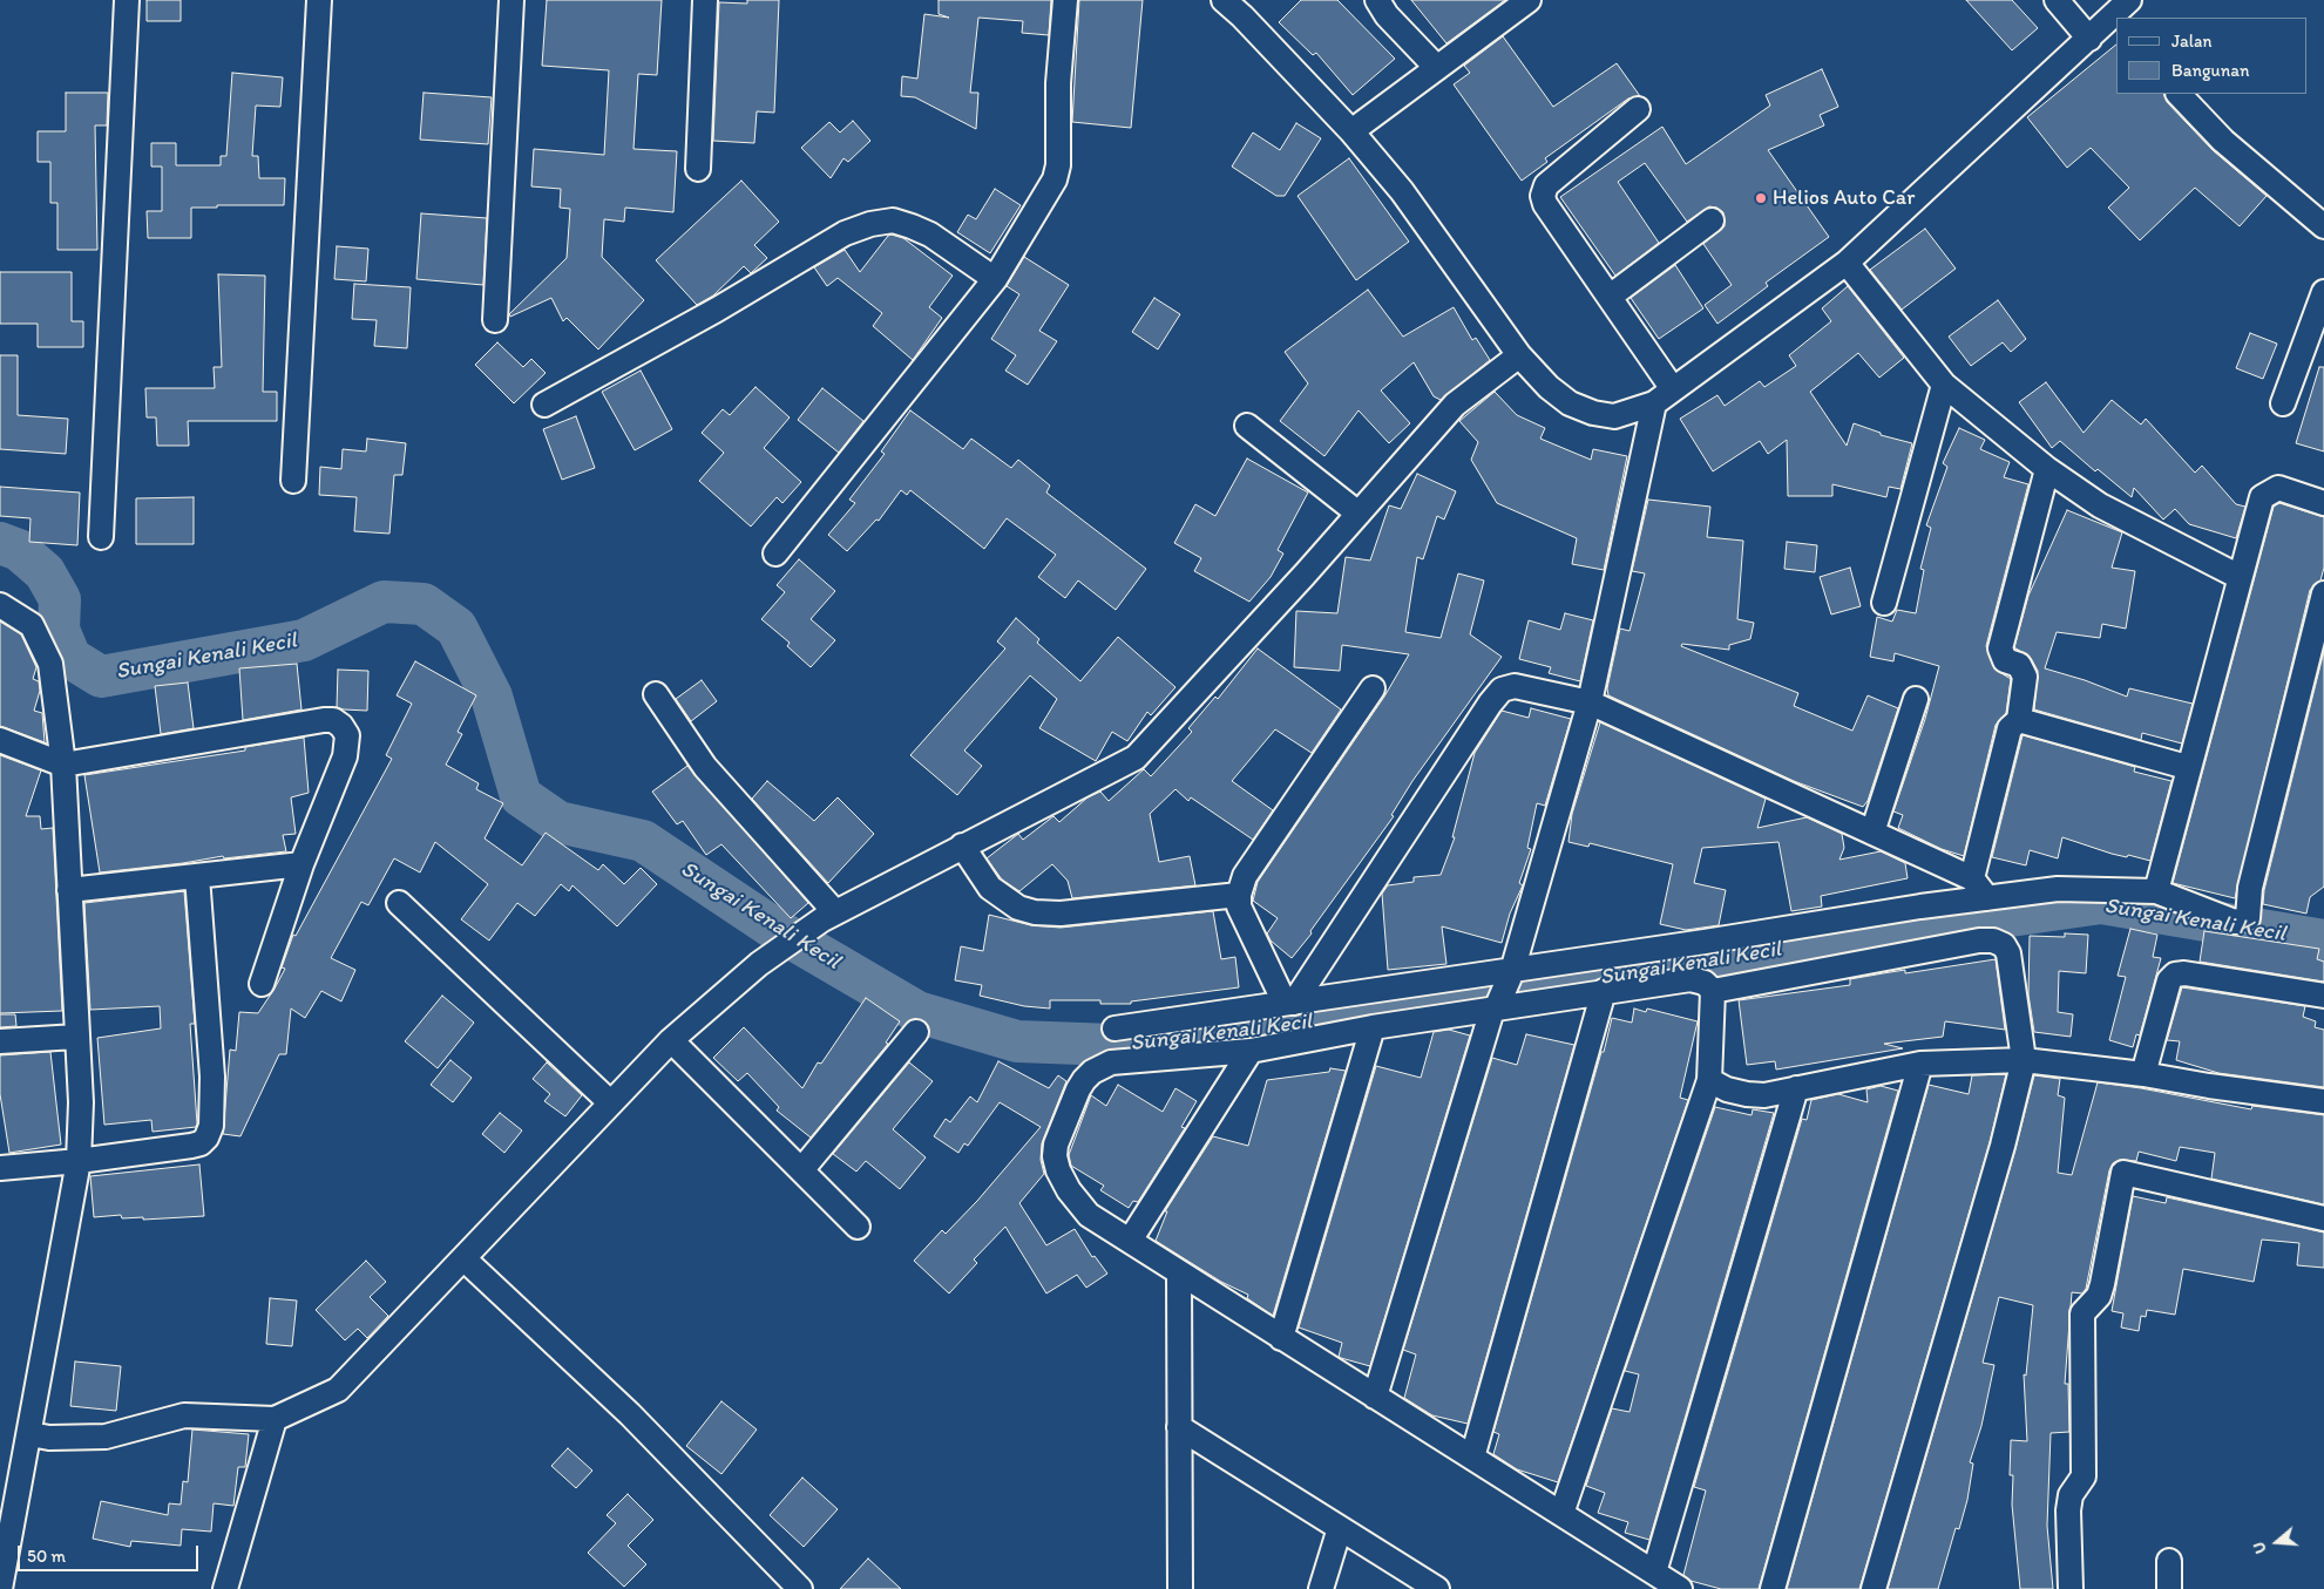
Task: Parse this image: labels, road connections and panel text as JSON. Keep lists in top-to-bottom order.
{
  "water": ["Sungai Kenali Kecil"],
  "places": ["Helios Auto Car"],
  "legend": ["Jalan", "Bangunan"],
  "scale_bar": "50 m",
  "north": "left"
}
